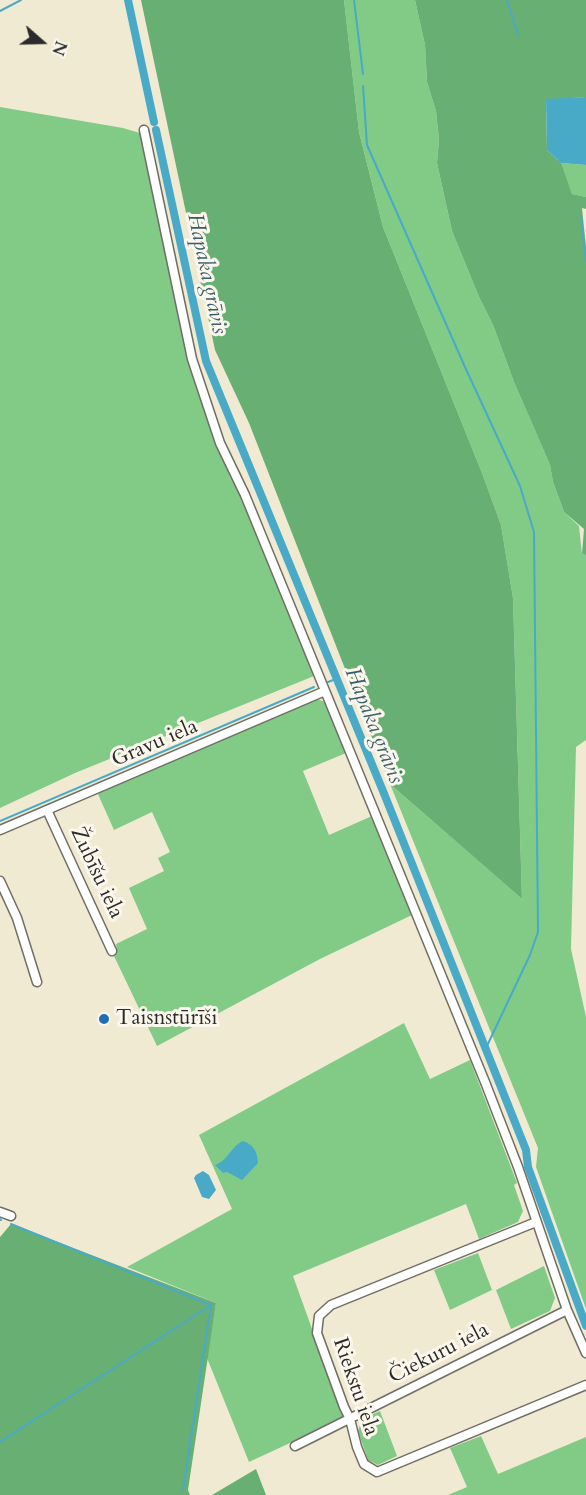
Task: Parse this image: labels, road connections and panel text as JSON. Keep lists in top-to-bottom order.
{
  "streets": {
    "street": [
      "Gravu iela",
      "Žubīšu iela",
      "Čiekuru iela",
      "Riekstu iela"
    ]
  },
  "crossings": [
    ["Gravu iela", "Žubīšu iela"],
    ["Čiekuru iela", "Riekstu iela"]
  ],
  "water": ["Hapaka grāvis"],
  "places": ["Taisnstūrīši"],
  "north": "right"
}
